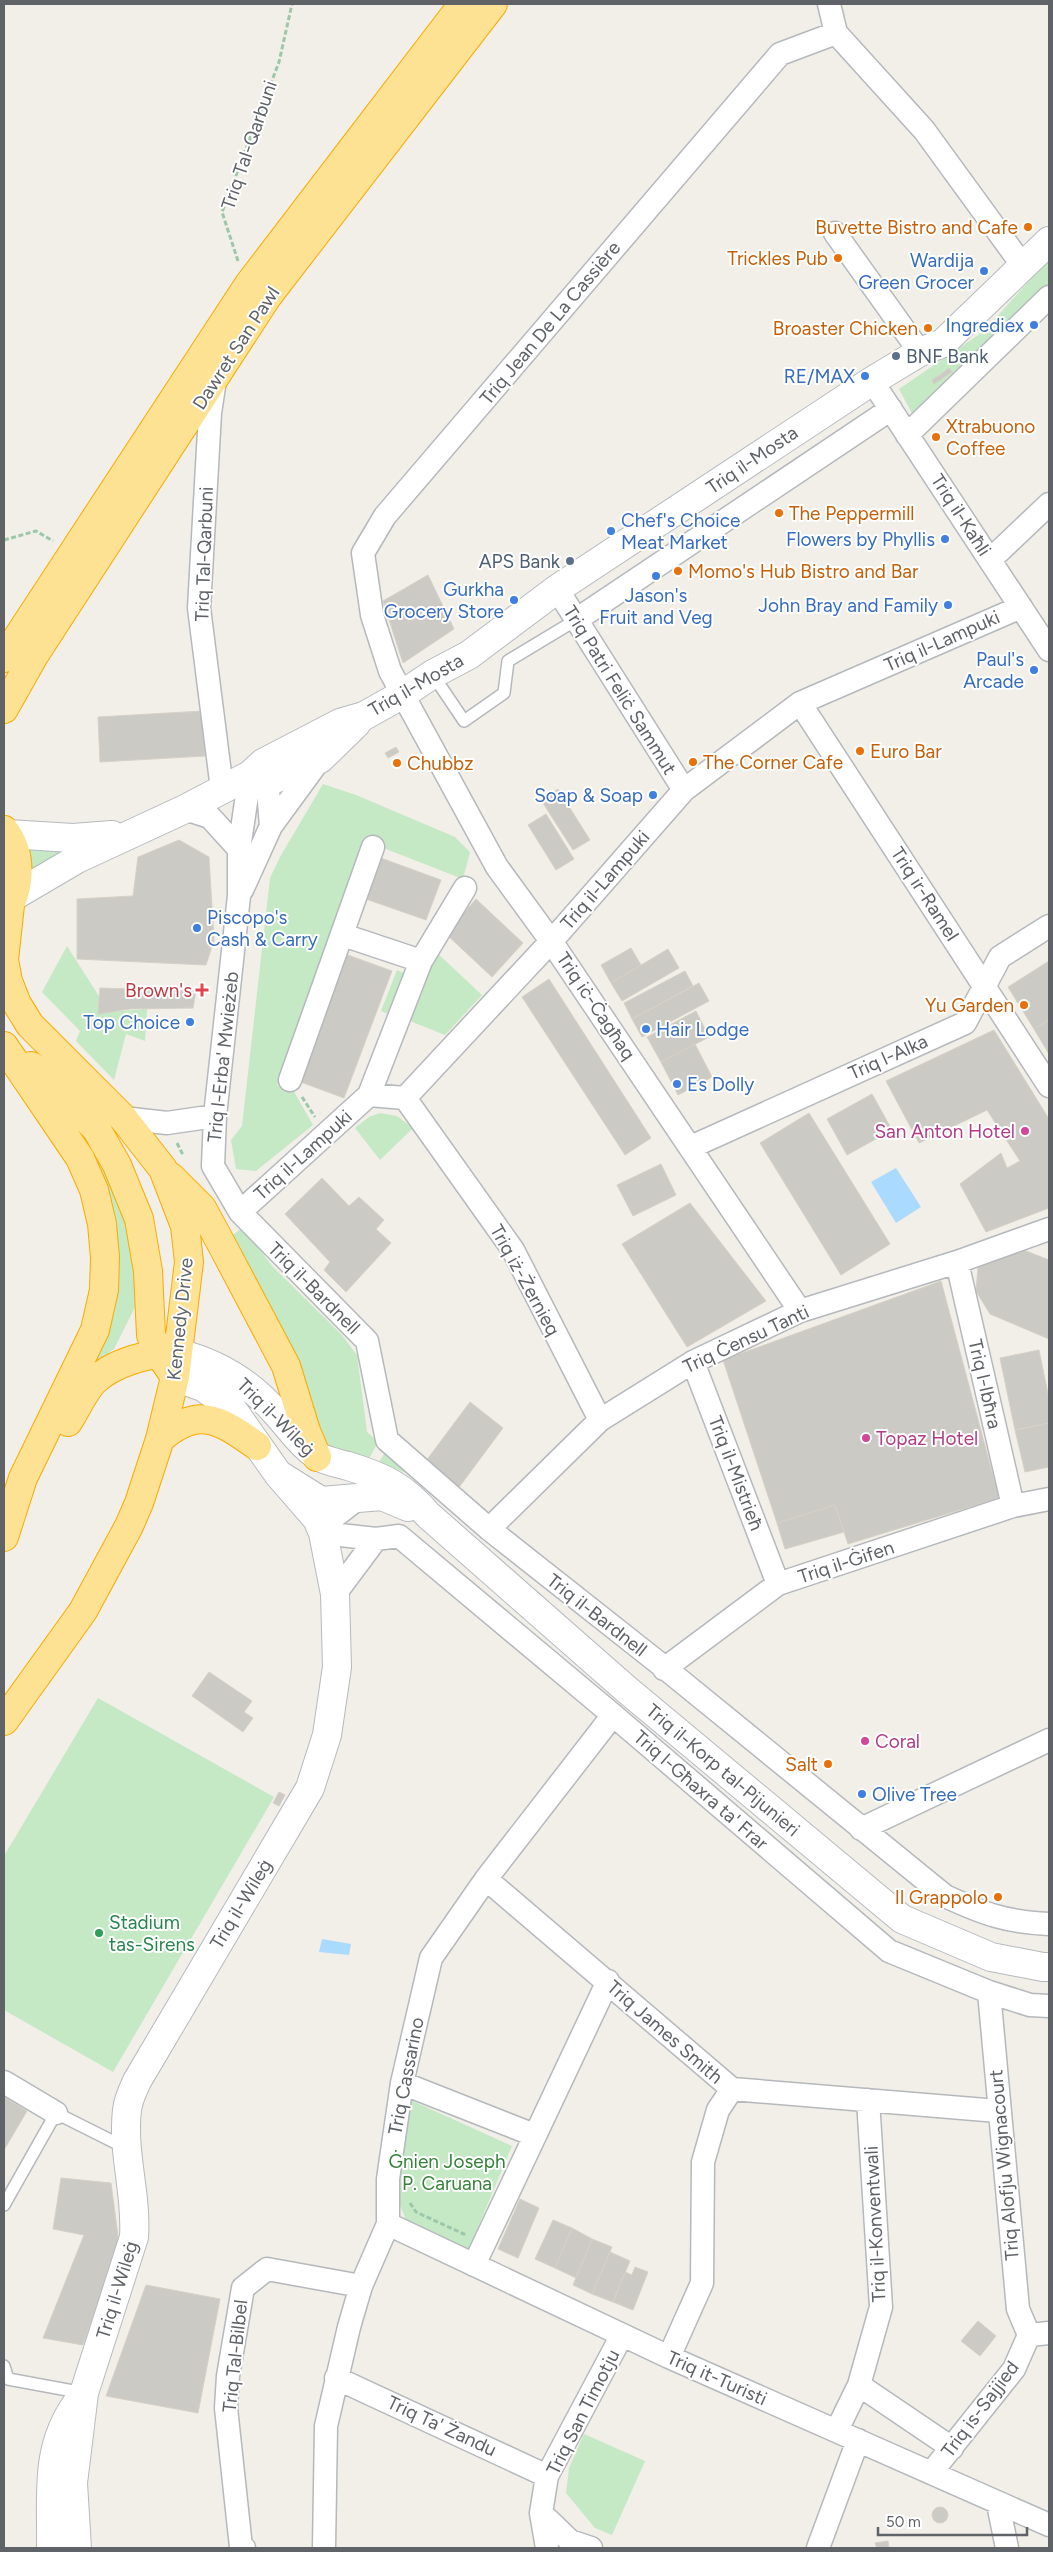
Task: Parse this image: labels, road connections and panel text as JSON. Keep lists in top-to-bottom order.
{
  "streets": {
    "highway": ["Dawret San Pawl", "Kennedy Drive"],
    "street": [
      "Triq Tal-Qarbuni",
      "Triq Jean De La Cassière",
      "Triq il-Mosta",
      "Triq il-Kaħli",
      "Triq il-Lampuki",
      "Triq Patri Feliċ Sammut",
      "Triq ir-Ramel",
      "Triq iċ-Ċagħaq",
      "Triq l-Erba' Mwieżeb",
      "Triq l-Alka",
      "Triq iż-Żernieq",
      "Triq il-Bardnell",
      "Triq Ċensu Tanti",
      "Triq l-Ibħra",
      "Triq il-Wileġ",
      "Triq il-Mistrieħ",
      "Triq il-Ġifen",
      "Triq il-Korp tal-Pijunieri",
      "Triq l-Għaxra ta' Frar",
      "Triq James Smith",
      "Triq Cassarino",
      "Triq Alofju Wignacourt",
      "Triq il-Konventwali",
      "Triq Tal-Bilbel",
      "Triq it-Turisti",
      "Triq is-Sajjied",
      "Triq San Timotju",
      "Triq Ta' Żandu"
    ]
  },
  "crossings": [
    ["Triq Tal-Qarbuni", "Dawret San Pawl"],
    ["Triq Tal-Qarbuni", "Triq il-Mosta"],
    ["Triq Jean De La Cassière", "Triq il-Mosta"],
    ["Triq Jean De La Cassière", "Triq iċ-Ċagħaq"],
    ["Triq il-Mosta", "Triq il-Kaħli"],
    ["Triq il-Mosta", "Triq Patri Feliċ Sammut"],
    ["Triq il-Mosta", "Triq iċ-Ċagħaq"],
    ["Triq il-Mosta", "Triq l-Erba' Mwieżeb"],
    ["Triq il-Mosta", "Kennedy Drive"],
    ["Triq il-Kaħli", "Triq il-Lampuki"],
    ["Triq il-Lampuki", "Triq Patri Feliċ Sammut"],
    ["Triq il-Lampuki", "Triq ir-Ramel"],
    ["Triq il-Lampuki", "Triq iċ-Ċagħaq"],
    ["Triq il-Lampuki", "Triq l-Erba' Mwieżeb"],
    ["Triq il-Lampuki", "Triq iż-Żernieq"],
    ["Triq il-Lampuki", "Triq il-Bardnell"],
    ["Triq ir-Ramel", "Triq l-Alka"],
    ["Triq iċ-Ċagħaq", "Triq l-Alka"],
    ["Triq iċ-Ċagħaq", "Triq Ċensu Tanti"],
    ["Triq l-Erba' Mwieżeb", "Triq il-Bardnell"],
    ["Triq iż-Żernieq", "Triq Ċensu Tanti"],
    ["Triq il-Bardnell", "Triq Ċensu Tanti"],
    ["Triq il-Bardnell", "Triq il-Ġifen"],
    ["Kennedy Drive", "Triq il-Wileġ"],
    ["Triq Ċensu Tanti", "Triq l-Ibħra"],
    ["Triq Ċensu Tanti", "Triq il-Mistrieħ"],
    ["Triq l-Ibħra", "Triq il-Ġifen"],
    ["Triq il-Wileġ", "Triq il-Korp tal-Pijunieri"],
    ["Triq il-Wileġ", "Triq l-Għaxra ta' Frar"],
    ["Triq il-Mistrieħ", "Triq il-Ġifen"],
    ["Triq il-Korp tal-Pijunieri", "Triq l-Għaxra ta' Frar"],
    ["Triq l-Għaxra ta' Frar", "Triq Cassarino"],
    ["Triq l-Għaxra ta' Frar", "Triq Alofju Wignacourt"],
    ["Triq James Smith", "Triq Cassarino"],
    ["Triq James Smith", "Triq Alofju Wignacourt"],
    ["Triq James Smith", "Triq il-Konventwali"],
    ["Triq Cassarino", "Triq Tal-Bilbel"],
    ["Triq Cassarino", "Triq it-Turisti"],
    ["Triq Cassarino", "Triq Ta' Żandu"],
    ["Triq Alofju Wignacourt", "Triq is-Sajjied"],
    ["Triq il-Konventwali", "Triq it-Turisti"],
    ["Triq it-Turisti", "Triq is-Sajjied"],
    ["Triq it-Turisti", "Triq San Timotju"],
    ["Triq San Timotju", "Triq Ta' Żandu"]
  ],
  "parks": ["Ġnien Joseph P. Caruana"],
  "places": {
    "other": [
      "Buvette Bistro and Cafe",
      "Trickles Pub",
      "Wardija Green Grocer",
      "Ingrediex",
      "Broaster Chicken",
      "BNF Bank",
      "RE/MAX",
      "Xtrabuono Coffee",
      "The Peppermill",
      "Chef's Choice Meat Market",
      "Flowers by Phyllis",
      "APS Bank",
      "Momo's Hub Bistro and Bar",
      "Jason's Fruit and Veg",
      "Gurkha Grocery Store",
      "John Bray and Family",
      "Paul's Arcade",
      "Euro Bar",
      "The Corner Cafe",
      "Chubbz",
      "Soap & Soap",
      "Piscopo's Cash & Carry",
      "Yu Garden",
      "Top Choice",
      "Hair Lodge",
      "Es Dolly",
      "San Anton Hotel",
      "Topaz Hotel",
      "Coral",
      "Salt",
      "Olive Tree",
      "Il Grappolo",
      "Stadium tas-Sirens"
    ],
    "health": ["Brown's"]
  },
  "scale_bar": "50 m"
}
